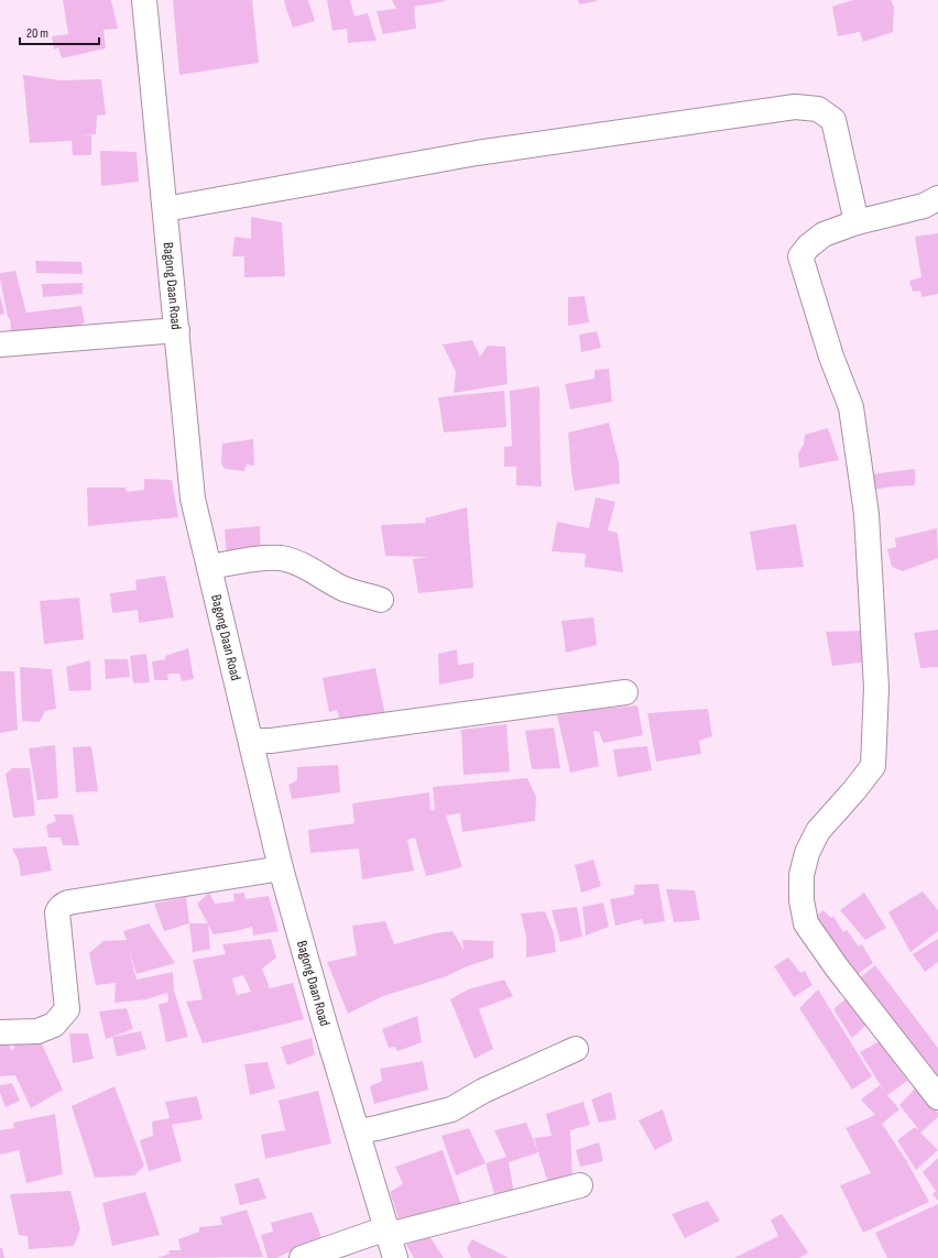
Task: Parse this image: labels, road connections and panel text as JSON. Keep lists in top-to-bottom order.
{
  "streets": {
    "street": ["Bagong Daan Road"]
  },
  "scale_bar": "20 m"
}
